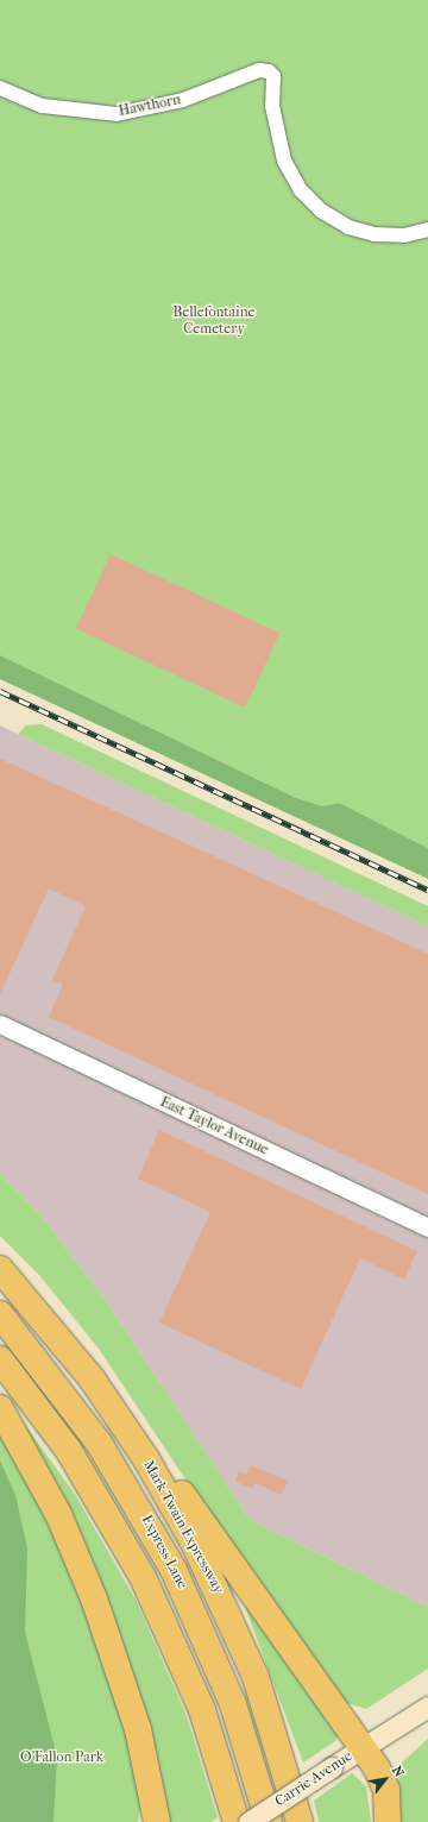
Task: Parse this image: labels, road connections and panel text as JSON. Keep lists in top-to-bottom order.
{
  "streets": {
    "highway": ["Mark Twain Expressway", "Express Lane"],
    "main road": ["Carrie Avenue"],
    "street": ["Hawthorn", "East Taylor Avenue"]
  },
  "parks": ["Bellefontaine Cemetery", "O'Fallon Park"],
  "north": "top right"
}
